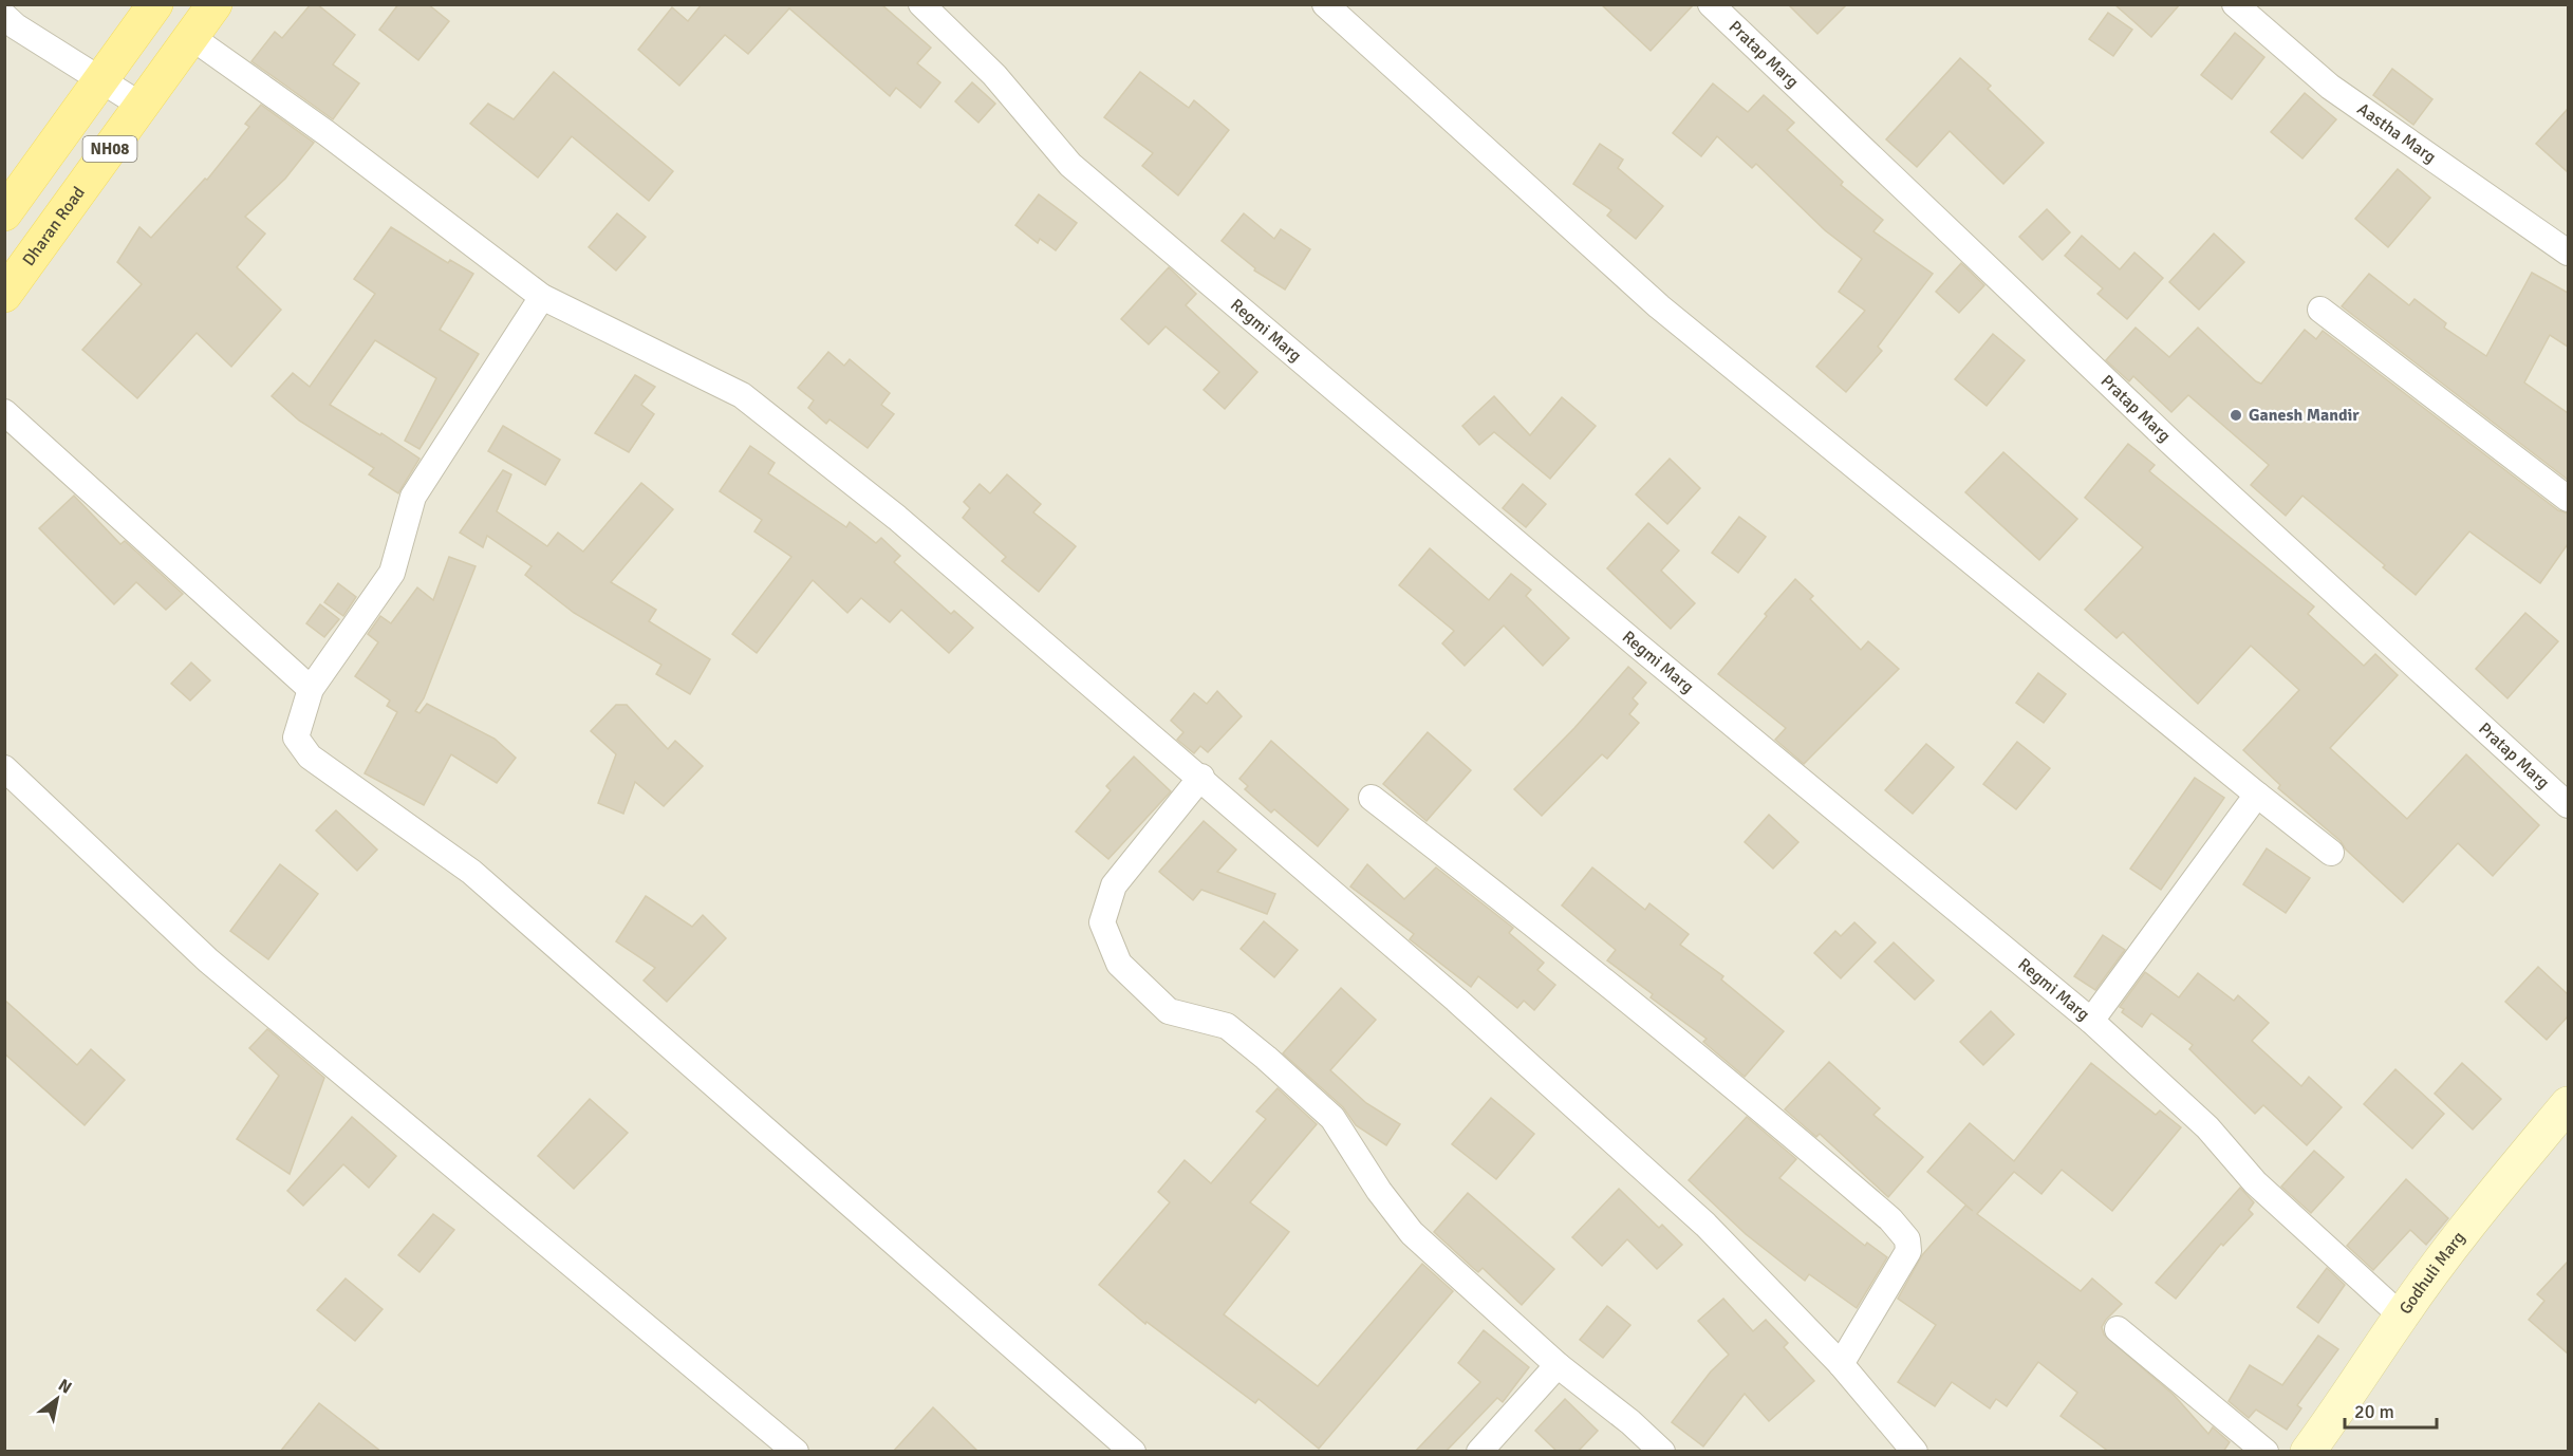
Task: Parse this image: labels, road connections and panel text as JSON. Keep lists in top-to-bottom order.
{
  "streets": {
    "main road": ["NH08", "Dharan Road", "Godhuli Marg"],
    "street": ["Pratap Marg", "Aastha Marg", "Regmi Marg"]
  },
  "crossings": [
    ["Regmi Marg", "Godhuli Marg"]
  ],
  "places": ["Ganesh Mandir"],
  "scale_bar": "20 m",
  "north": "top right"
}
